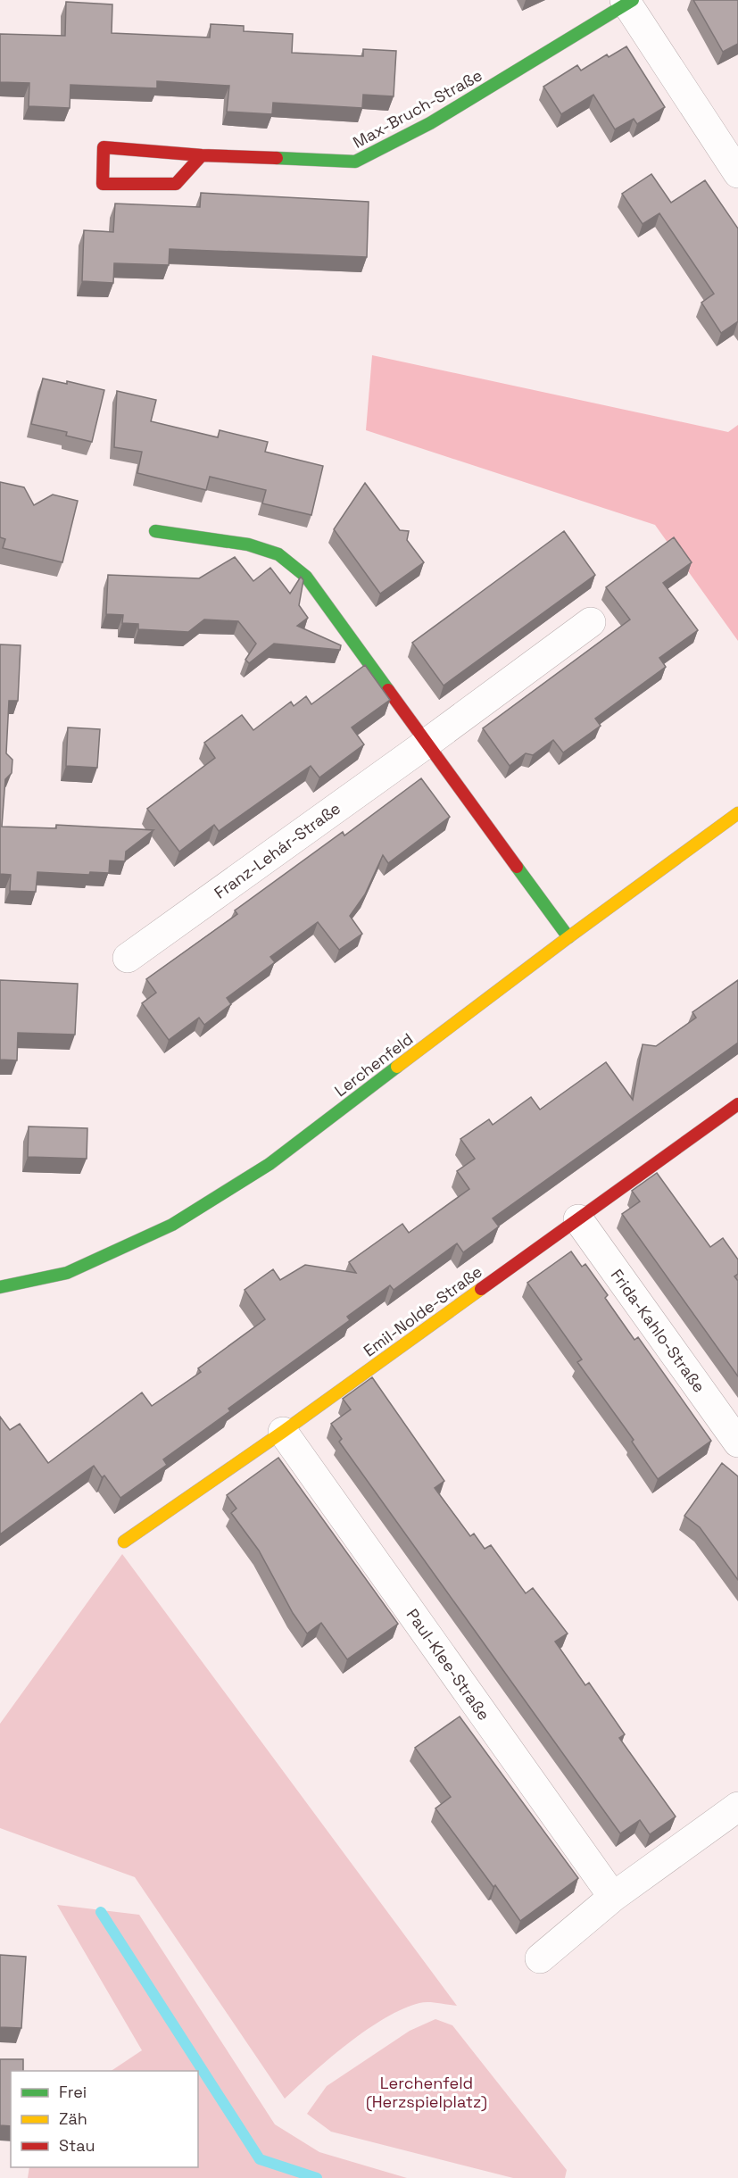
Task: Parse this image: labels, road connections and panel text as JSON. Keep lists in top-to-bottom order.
{
  "streets": {
    "street": [
      "Max-Bruch-Straße",
      "Franz-Lehár-Straße",
      "Lerchenfeld",
      "Emil-Nolde-Straße",
      "Frida-Kahlo-Straße",
      "Paul-Klee-Straße"
    ]
  },
  "crossings": [
    ["Emil-Nolde-Straße", "Frida-Kahlo-Straße"],
    ["Emil-Nolde-Straße", "Paul-Klee-Straße"]
  ],
  "parks": ["Lerchenfeld (Herzspielplatz)"],
  "legend": ["Frei", "Zäh", "Stau"]
}
